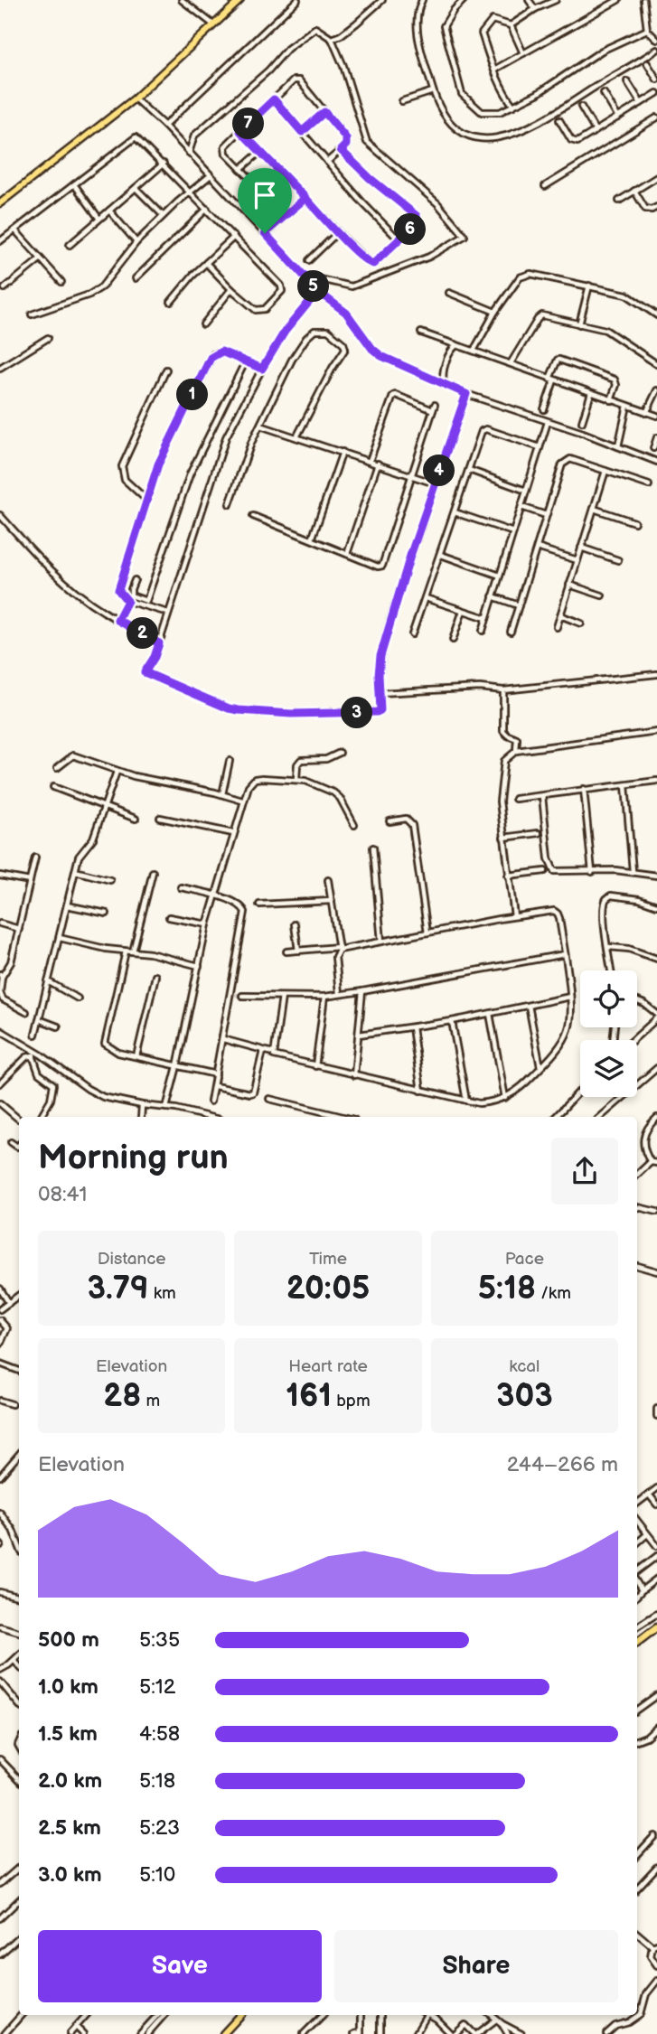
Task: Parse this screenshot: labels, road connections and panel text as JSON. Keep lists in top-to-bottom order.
{
  "page": {
    "pins": [
      "7",
      "6",
      "5",
      "1",
      "4",
      "2",
      "3"
    ],
    "heading": ["Morning run", "08:41"],
    "stats": [
      ["Distance", "3.79 km"],
      ["Time", "20:05"],
      ["Pace", "5:18 /km"],
      ["Elevation", "28 m"],
      ["Heart rate", "161 bpm"],
      ["kcal", "303"]
    ],
    "chart": ["Elevation", "244–266 m"],
    "list": [
      {
        "name": "500 m",
        "note": "5:35"
      },
      {
        "name": "1.0 km",
        "note": "5:12"
      },
      {
        "name": "1.5 km",
        "note": "4:58"
      },
      {
        "name": "2.0 km",
        "note": "5:18"
      },
      {
        "name": "2.5 km",
        "note": "5:23"
      },
      {
        "name": "3.0 km",
        "note": "5:10"
      }
    ],
    "buttons": ["Save", "Share"]
  }
}
